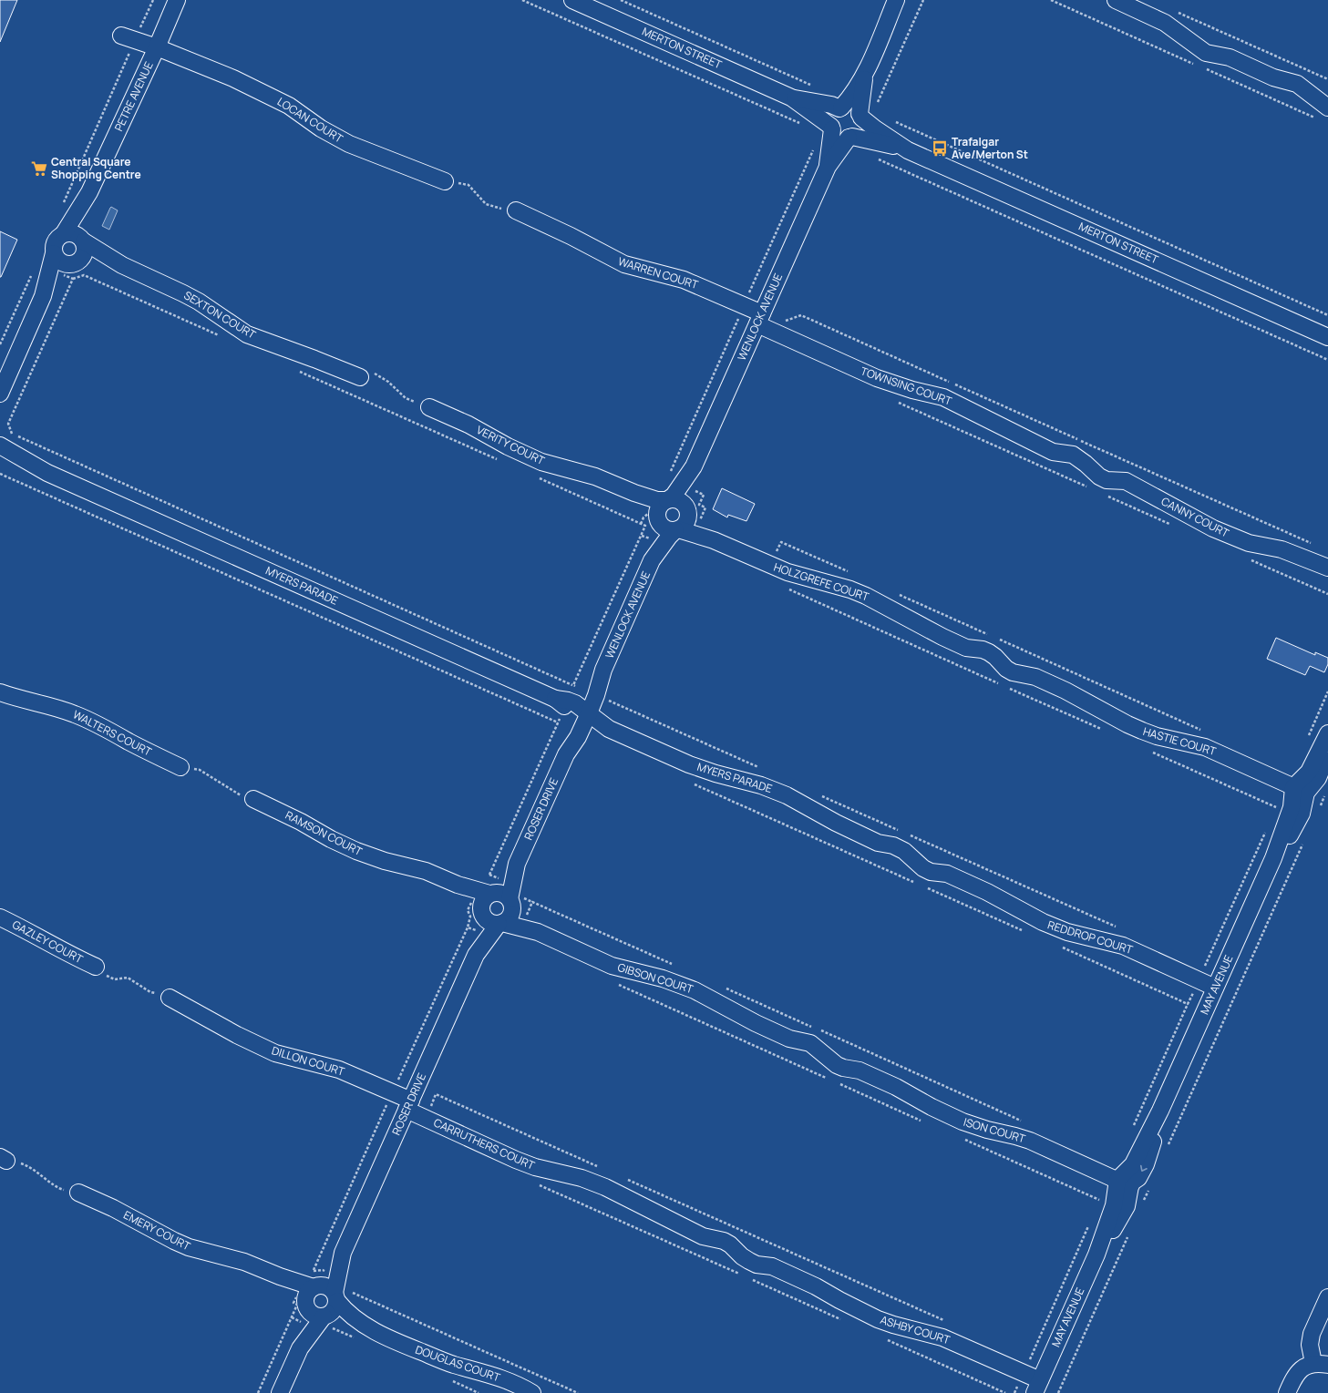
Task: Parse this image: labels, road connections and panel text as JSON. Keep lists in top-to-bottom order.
{
  "streets": {
    "street": [
      "MERTON STREET",
      "PETRE AVENUE",
      "LOCAN COURT",
      "WARREN COURT",
      "SEXTON COURT",
      "WENLOCK AVENUE",
      "TOWNSING COURT",
      "VERITY COURT",
      "CANNY COURT",
      "HOLZGREFE COURT",
      "MYERS PARADE",
      "WALTERS COURT",
      "HASTIE COURT",
      "ROSER DRIVE",
      "RAMSON COURT",
      "REDDROP COURT",
      "GAZLEY COURT",
      "GIBSON COURT",
      "MAY AVENUE",
      "DILLON COURT",
      "ISON COURT",
      "CARRUTHERS COURT",
      "EMERY COURT",
      "ASHBY COURT",
      "DOUGLAS COURT"
    ]
  },
  "crossings": [
    ["MERTON STREET", "WENLOCK AVENUE"],
    ["PETRE AVENUE", "LOCAN COURT"],
    ["PETRE AVENUE", "SEXTON COURT"],
    ["WARREN COURT", "WENLOCK AVENUE"],
    ["WARREN COURT", "TOWNSING COURT"],
    ["WENLOCK AVENUE", "TOWNSING COURT"],
    ["WENLOCK AVENUE", "VERITY COURT"],
    ["WENLOCK AVENUE", "HOLZGREFE COURT"],
    ["WENLOCK AVENUE", "MYERS PARADE"],
    ["WENLOCK AVENUE", "ROSER DRIVE"],
    ["TOWNSING COURT", "CANNY COURT"],
    ["VERITY COURT", "HOLZGREFE COURT"],
    ["HOLZGREFE COURT", "HASTIE COURT"],
    ["MYERS PARADE", "ROSER DRIVE"],
    ["MYERS PARADE", "REDDROP COURT"],
    ["HASTIE COURT", "MAY AVENUE"],
    ["ROSER DRIVE", "RAMSON COURT"],
    ["ROSER DRIVE", "GIBSON COURT"],
    ["ROSER DRIVE", "DILLON COURT"],
    ["ROSER DRIVE", "CARRUTHERS COURT"],
    ["ROSER DRIVE", "EMERY COURT"],
    ["ROSER DRIVE", "DOUGLAS COURT"],
    ["RAMSON COURT", "GIBSON COURT"],
    ["REDDROP COURT", "MAY AVENUE"],
    ["GIBSON COURT", "ISON COURT"],
    ["MAY AVENUE", "ISON COURT"],
    ["MAY AVENUE", "ASHBY COURT"],
    ["DILLON COURT", "CARRUTHERS COURT"],
    ["CARRUTHERS COURT", "ASHBY COURT"],
    ["EMERY COURT", "DOUGLAS COURT"]
  ],
  "places": {
    "bus stop": ["Trafalgar Ave/Merton St"],
    "supermarket": ["Central Square Shopping Centre"]
  }
}
